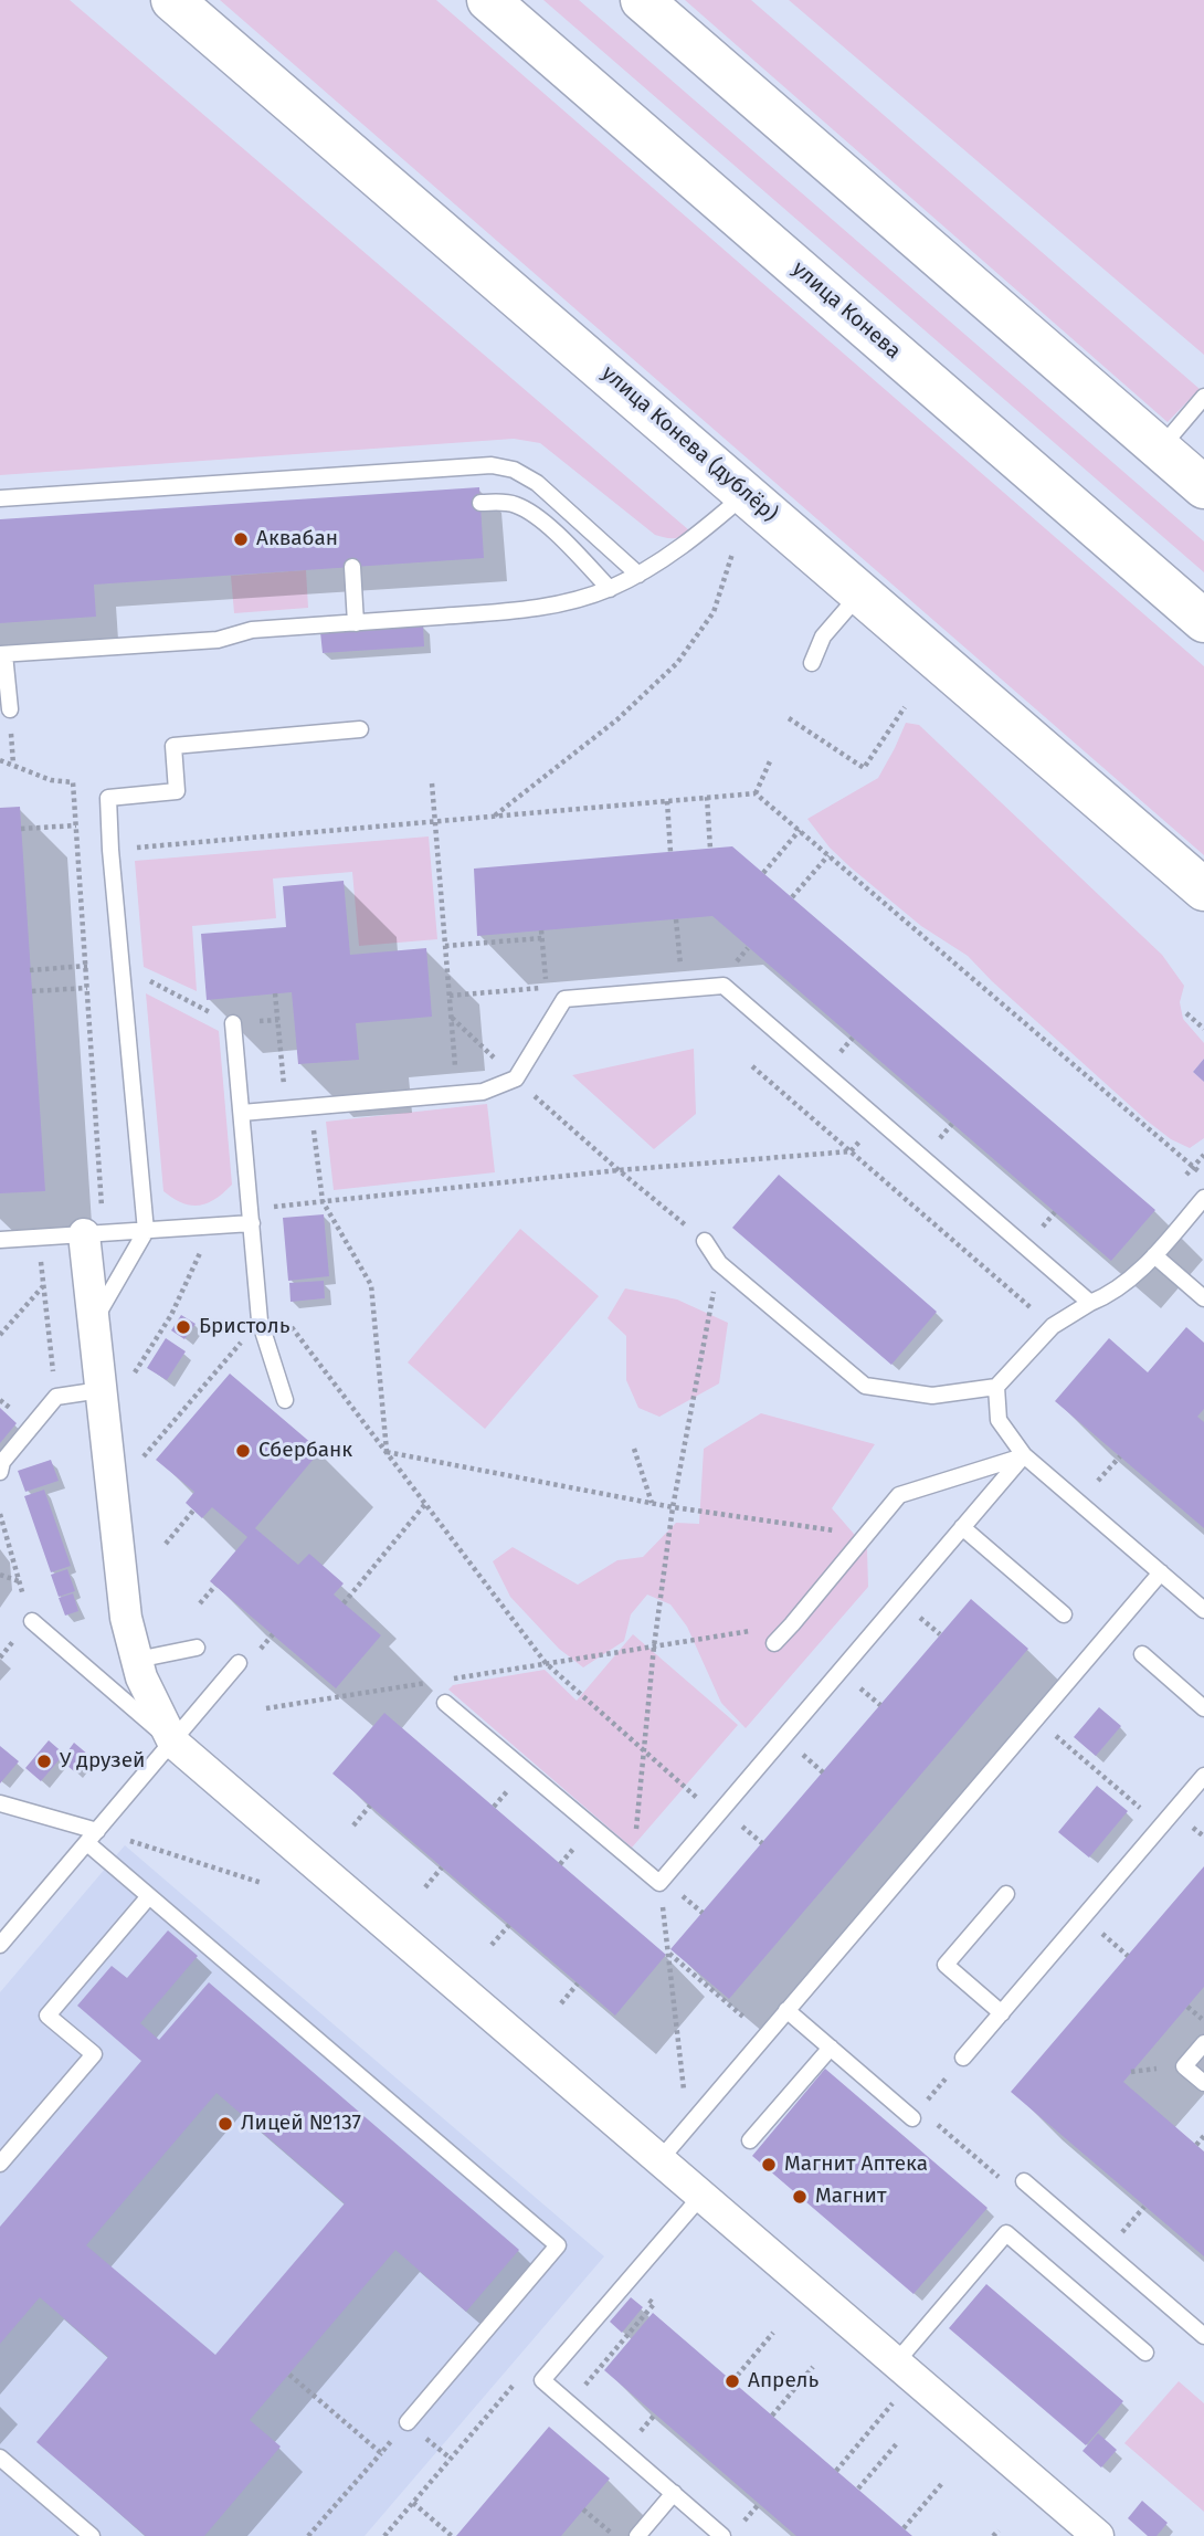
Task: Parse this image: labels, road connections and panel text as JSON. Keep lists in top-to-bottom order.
{
  "streets": {
    "main road": ["улица Конева", "улица Конева (дублёр)"]
  },
  "places": [
    "Аквабан",
    "Бристоль",
    "Сбербанк",
    "У друзей",
    "Лицей №137",
    "Магнит Аптека",
    "Магнит",
    "Апрель"
  ]
}
